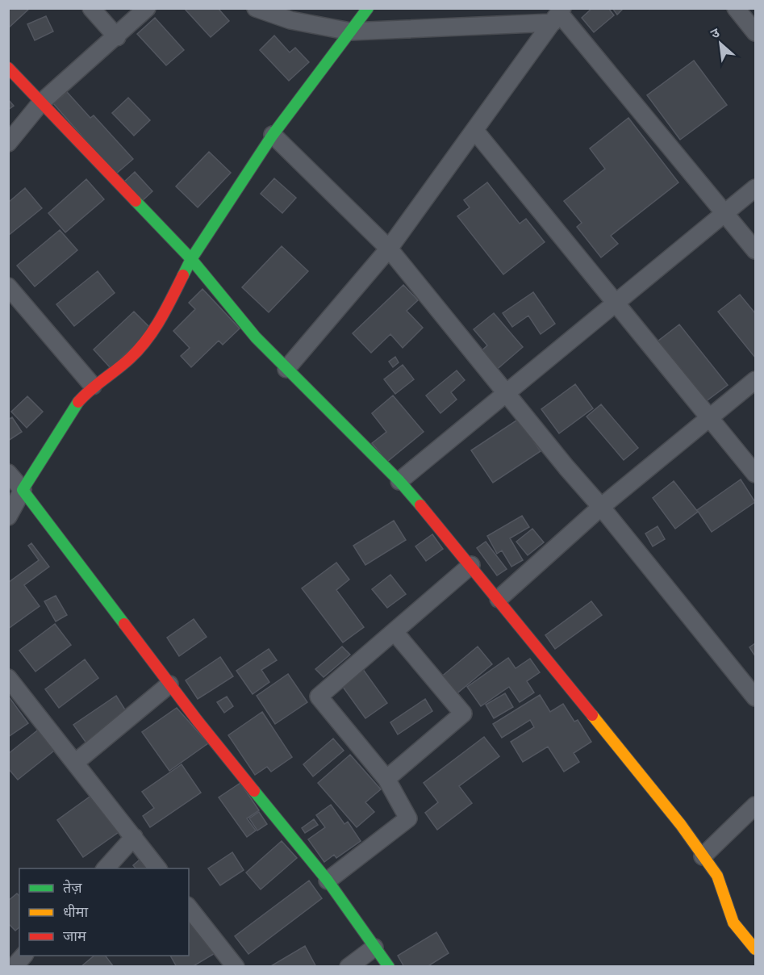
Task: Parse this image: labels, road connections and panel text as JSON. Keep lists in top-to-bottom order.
{
  "legend": ["तेज़", "धीमा", "जाम"],
  "north": "top left"
}
